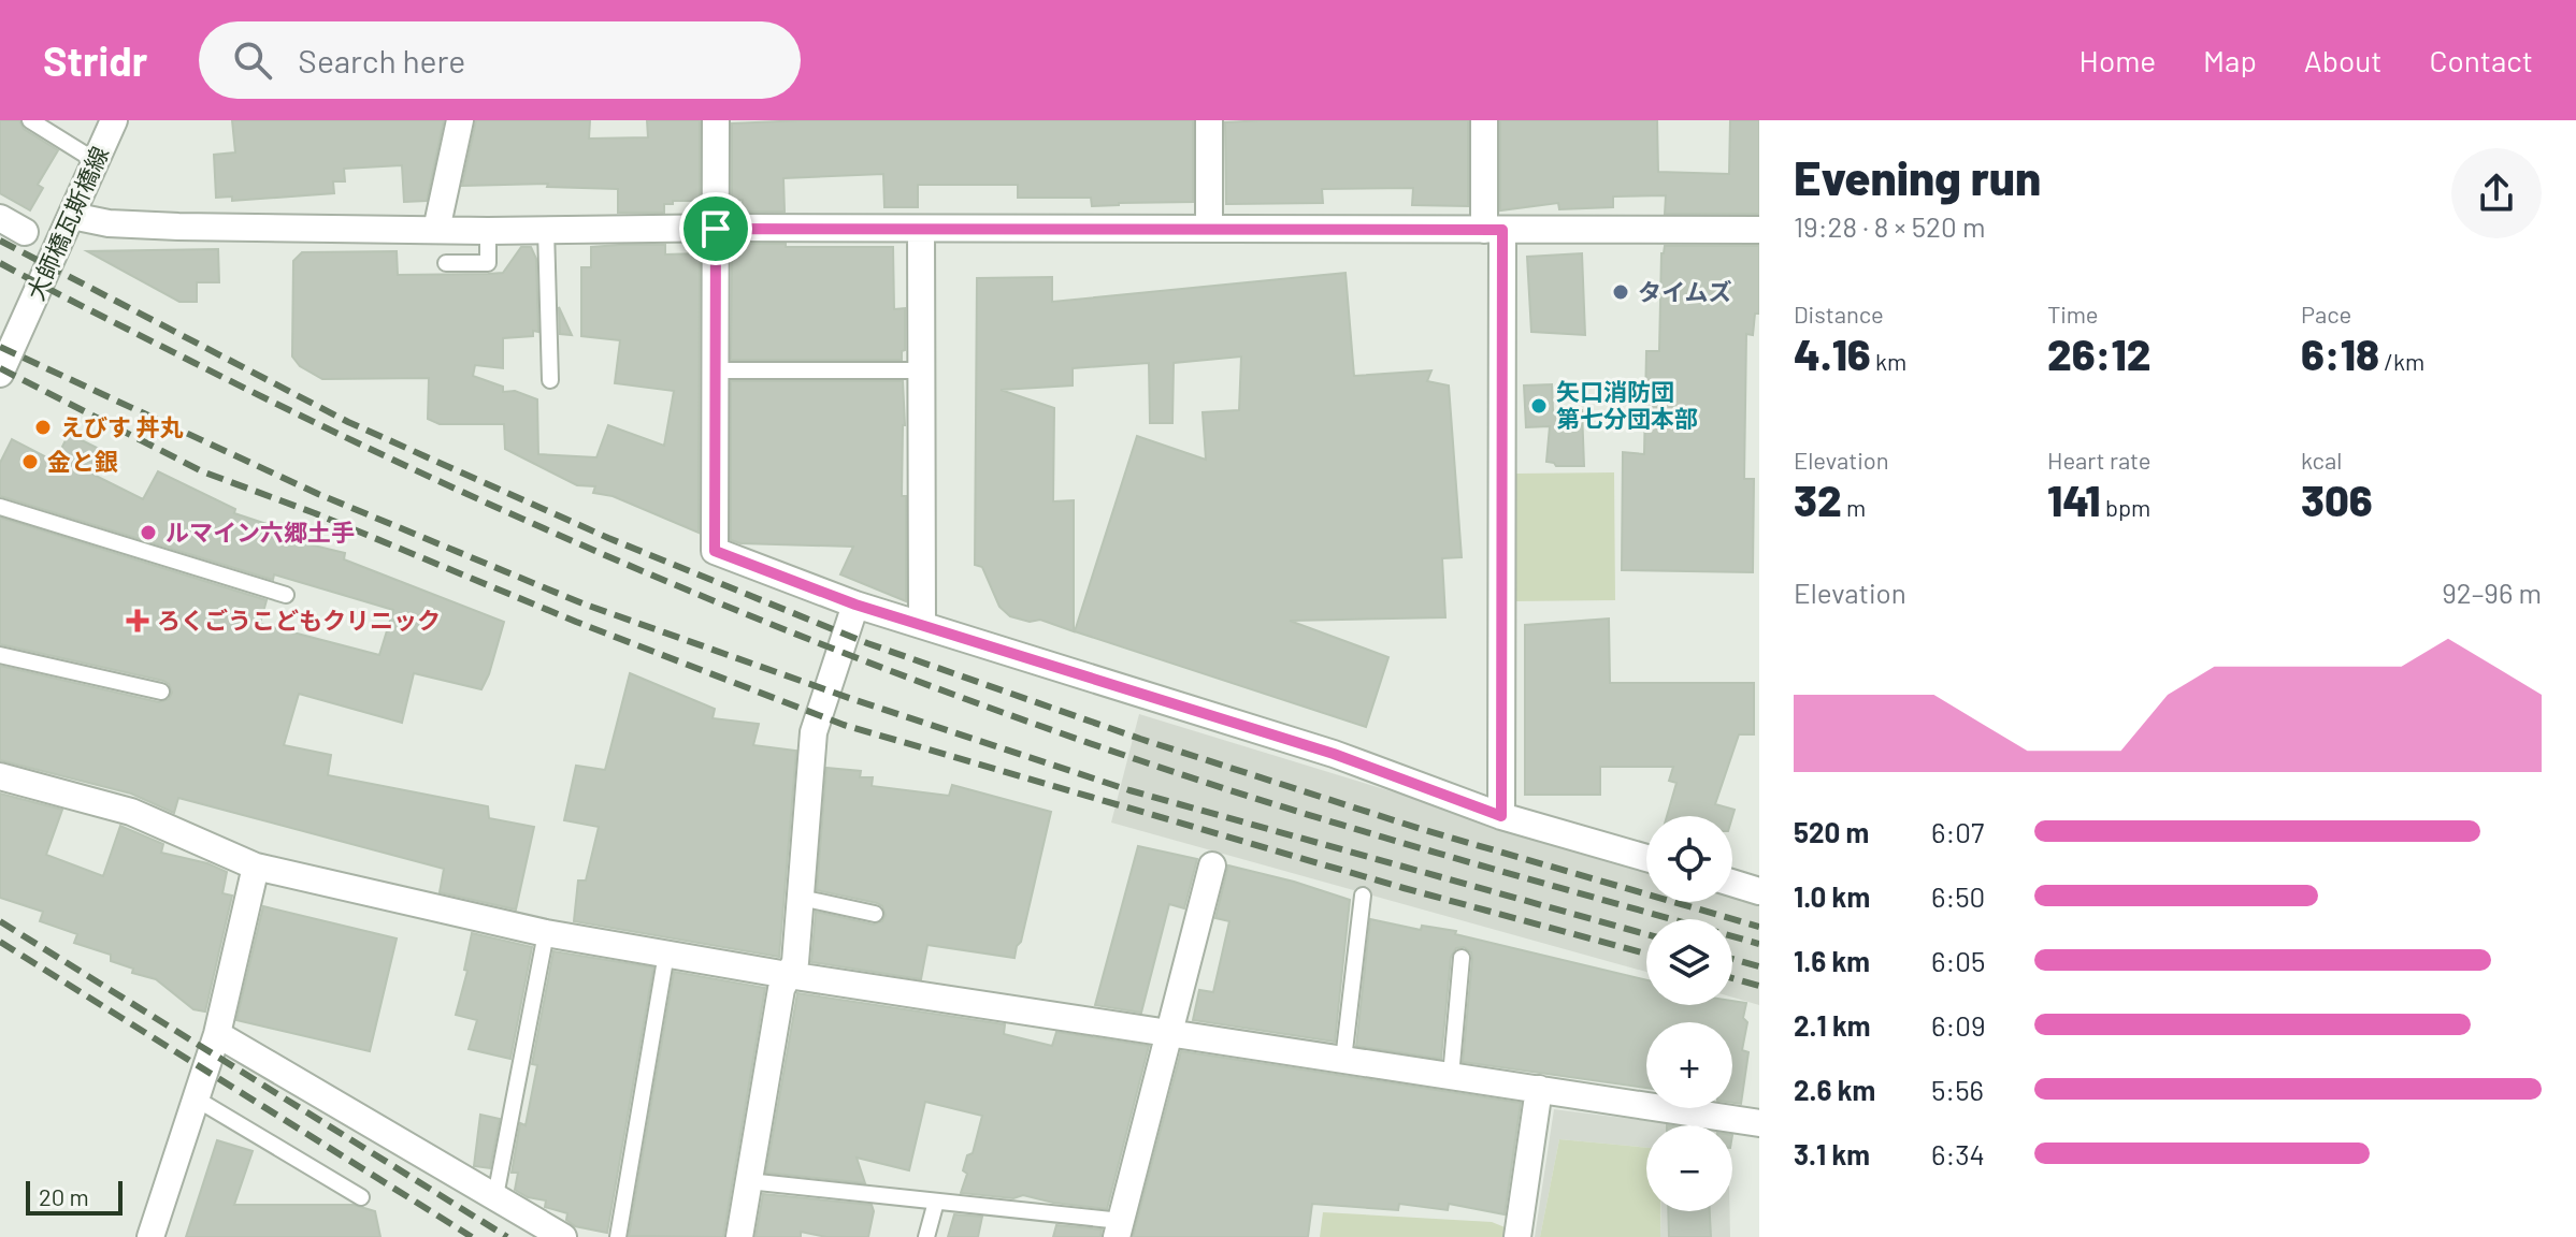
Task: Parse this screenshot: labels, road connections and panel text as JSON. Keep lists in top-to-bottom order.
{
  "streets": {
    "street": ["大師橋瓦斯橋線"]
  },
  "places": {
    "other": [
      "タイムズ",
      "矢口消防団 第七分団本部",
      "えびす 丼丸",
      "金と銀",
      "ルマイン六郷土手"
    ],
    "health": ["ろくごうこどもクリニック"]
  },
  "scale_bar": "20 m",
  "page": {
    "header": "Stridr",
    "search": "Search here",
    "nav": [
      "Home",
      "Map",
      "About",
      "Contact"
    ],
    "heading": ["Evening run", "19:28 · 8 × 520 m"],
    "stats": [
      ["Distance", "4.16 km"],
      ["Time", "26:12"],
      ["Pace", "6:18 /km"],
      ["Elevation", "32 m"],
      ["Heart rate", "141 bpm"],
      ["kcal", "306"]
    ],
    "chart": ["Elevation", "92–96 m"],
    "list": [
      {
        "name": "520 m",
        "note": "6:07"
      },
      {
        "name": "1.0 km",
        "note": "6:50"
      },
      {
        "name": "1.6 km",
        "note": "6:05"
      },
      {
        "name": "2.1 km",
        "note": "6:09"
      },
      {
        "name": "2.6 km",
        "note": "5:56"
      },
      {
        "name": "3.1 km",
        "note": "6:34"
      }
    ],
    "map_buttons": ["+", "−"],
    "scale": "20 m"
  }
}
